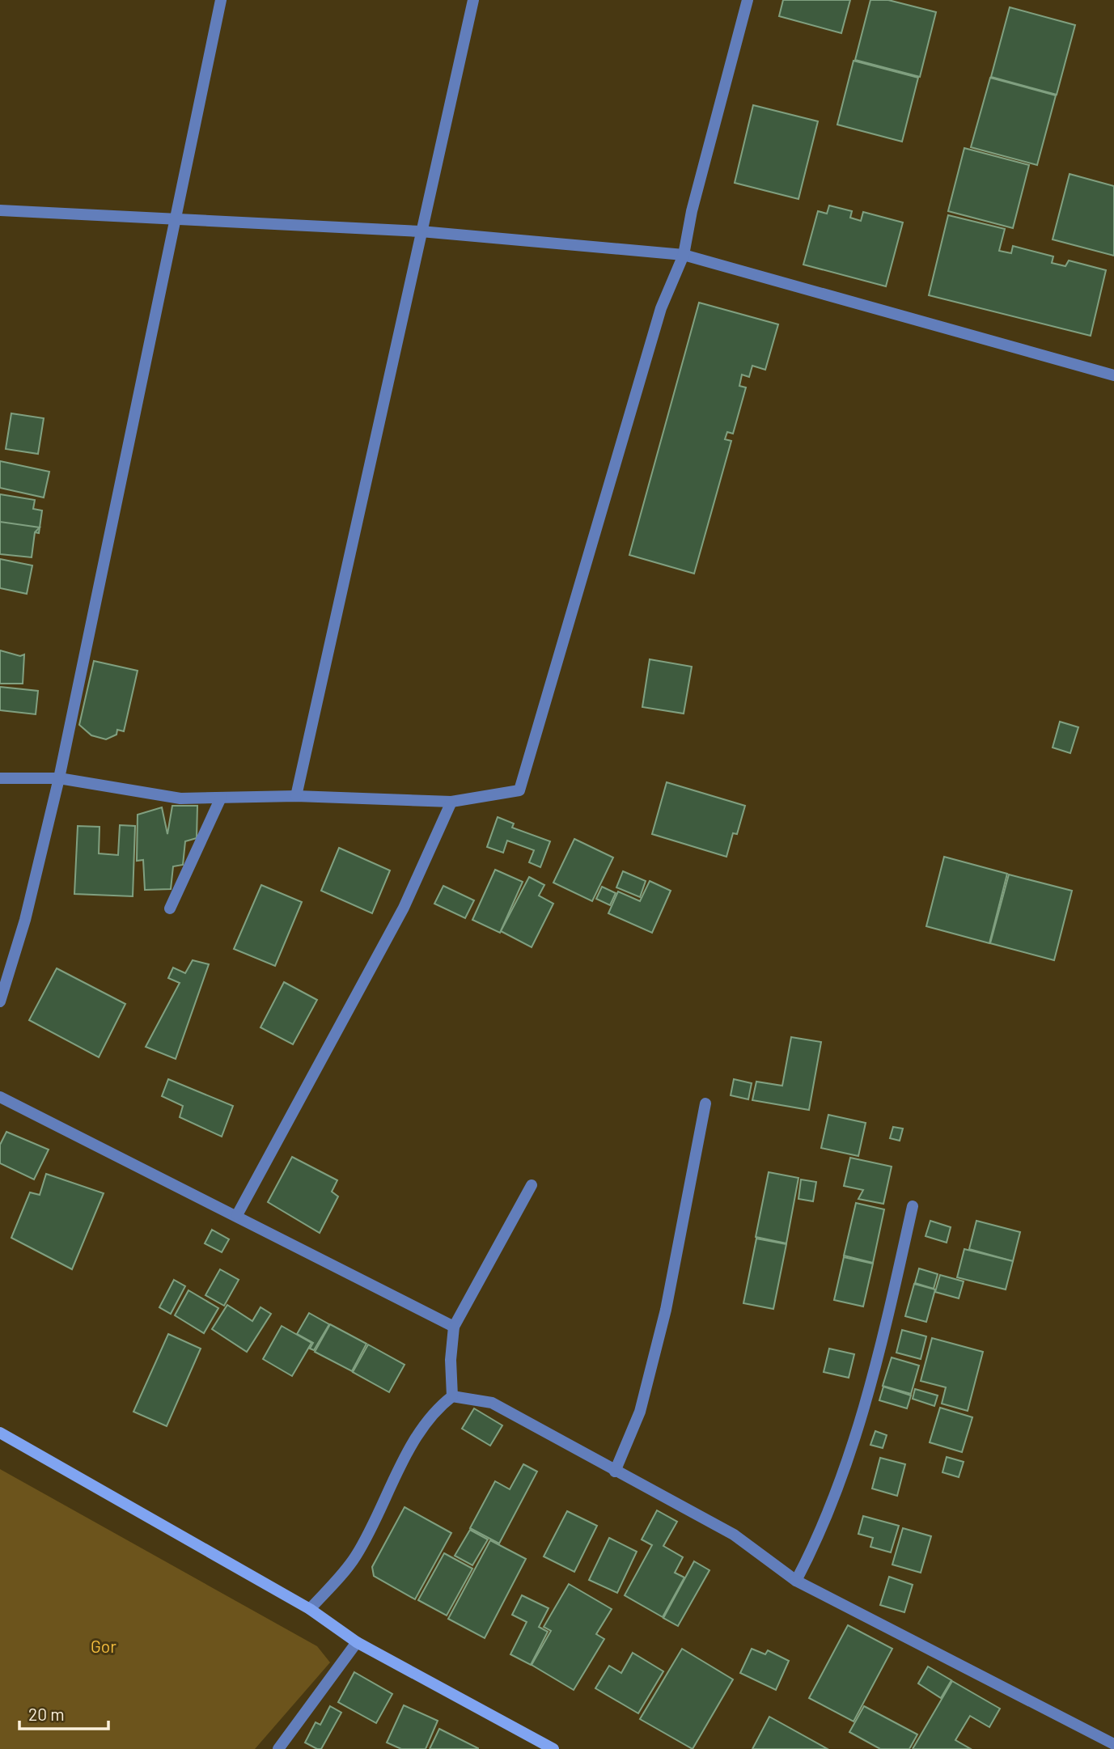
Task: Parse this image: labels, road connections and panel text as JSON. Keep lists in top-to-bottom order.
{
  "parks": ["Gor"],
  "scale_bar": "20 m"
}
